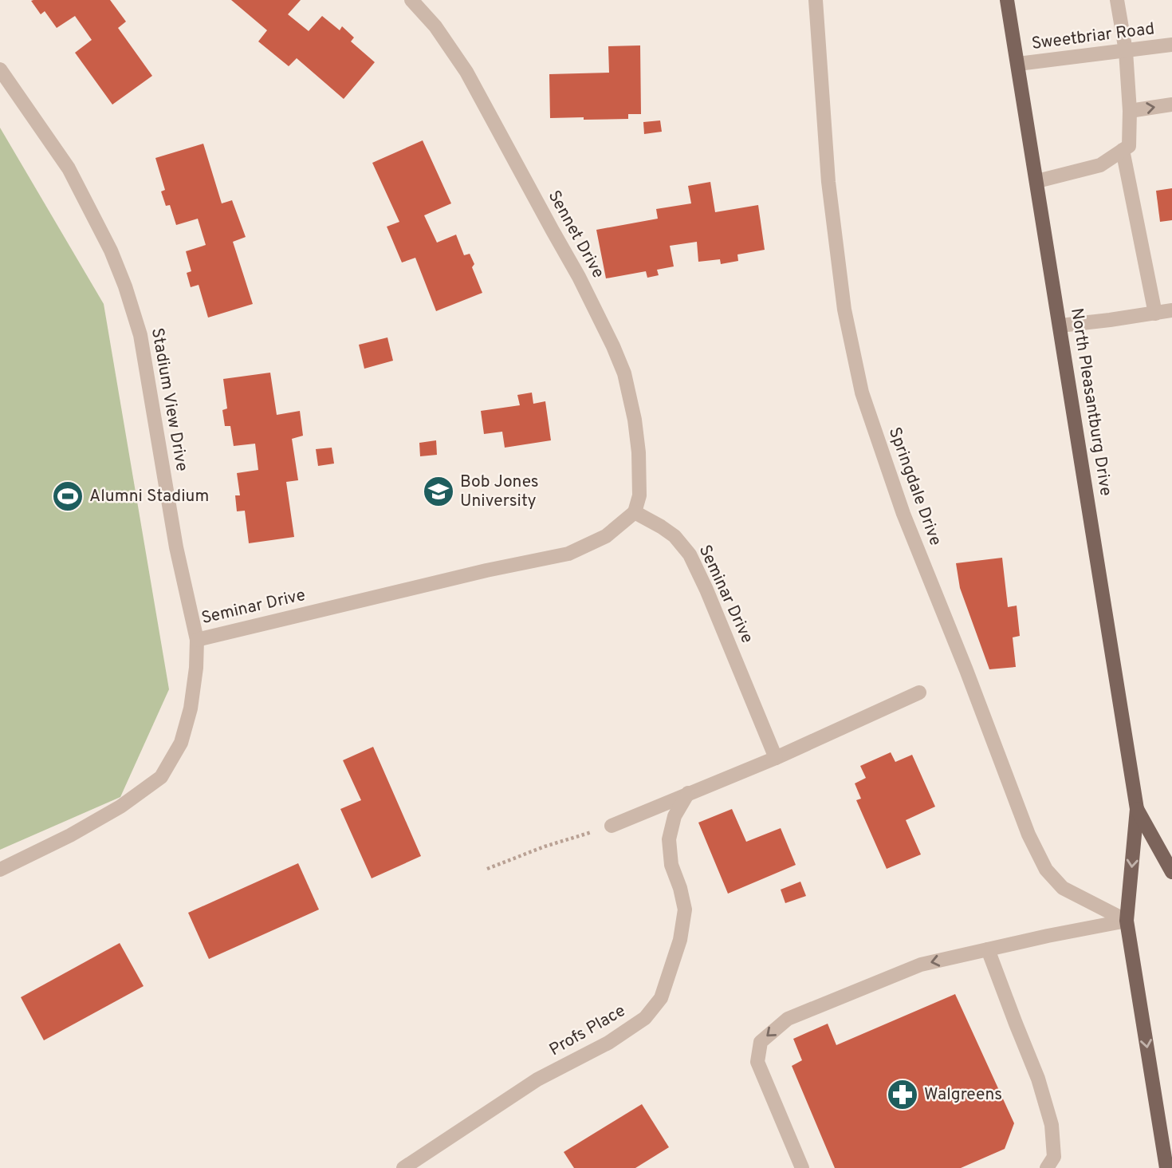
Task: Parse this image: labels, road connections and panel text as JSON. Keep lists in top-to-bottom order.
{
  "streets": {
    "main road": ["North Pleasantburg Drive"],
    "street": [
      "Sweetbriar Road",
      "Sennet Drive",
      "Stadium View Drive",
      "Springdale Drive",
      "Seminar Drive",
      "Profs Place"
    ]
  },
  "crossings": [
    ["Sweetbriar Road", "North Pleasantburg Drive"],
    ["Sennet Drive", "Seminar Drive"],
    ["Stadium View Drive", "Seminar Drive"],
    ["North Pleasantburg Drive", "Springdale Drive"]
  ],
  "places": {
    "school or university": ["Bob Jones University"],
    "sports": ["Alumni Stadium"],
    "pharmacy": ["Walgreens"]
  }
}
